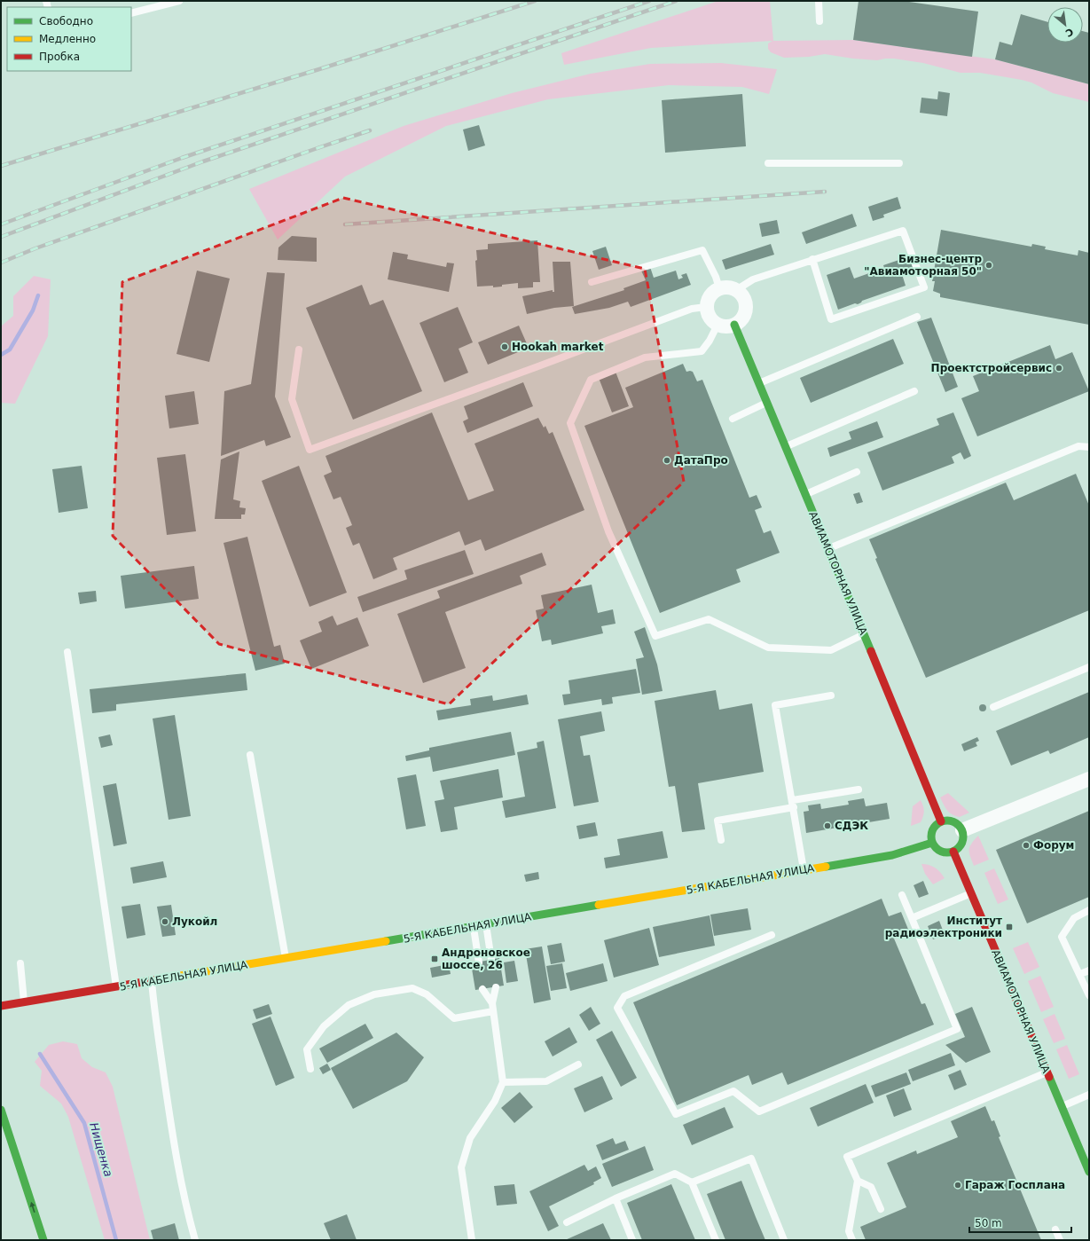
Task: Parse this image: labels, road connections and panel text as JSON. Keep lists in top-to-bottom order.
{
  "streets": {
    "street": ["АВИАМОТОРНАЯ УЛИЦА", "5-Я КАБЕЛЬНАЯ УЛИЦА"]
  },
  "crossings": [
    ["АВИАМОТОРНАЯ УЛИЦА", "5-Я КАБЕЛЬНАЯ УЛИЦА"]
  ],
  "water": ["Нищенка"],
  "places": {
    "other": [
      "Бизнес-центр \"Авиамоторная 50\"",
      "Hookah market",
      "Проектстройсервис",
      "ДатаПро",
      "СДЭК",
      "Форум",
      "Лукойл",
      "Гараж Госплана"
    ],
    "transit": ["Институт радиоэлектроники", "Андроновское шоссе, 26"]
  },
  "legend": ["Свободно", "Медленно", "Пробка"],
  "scale_bar": "50 m",
  "north": "bottom right"
}
